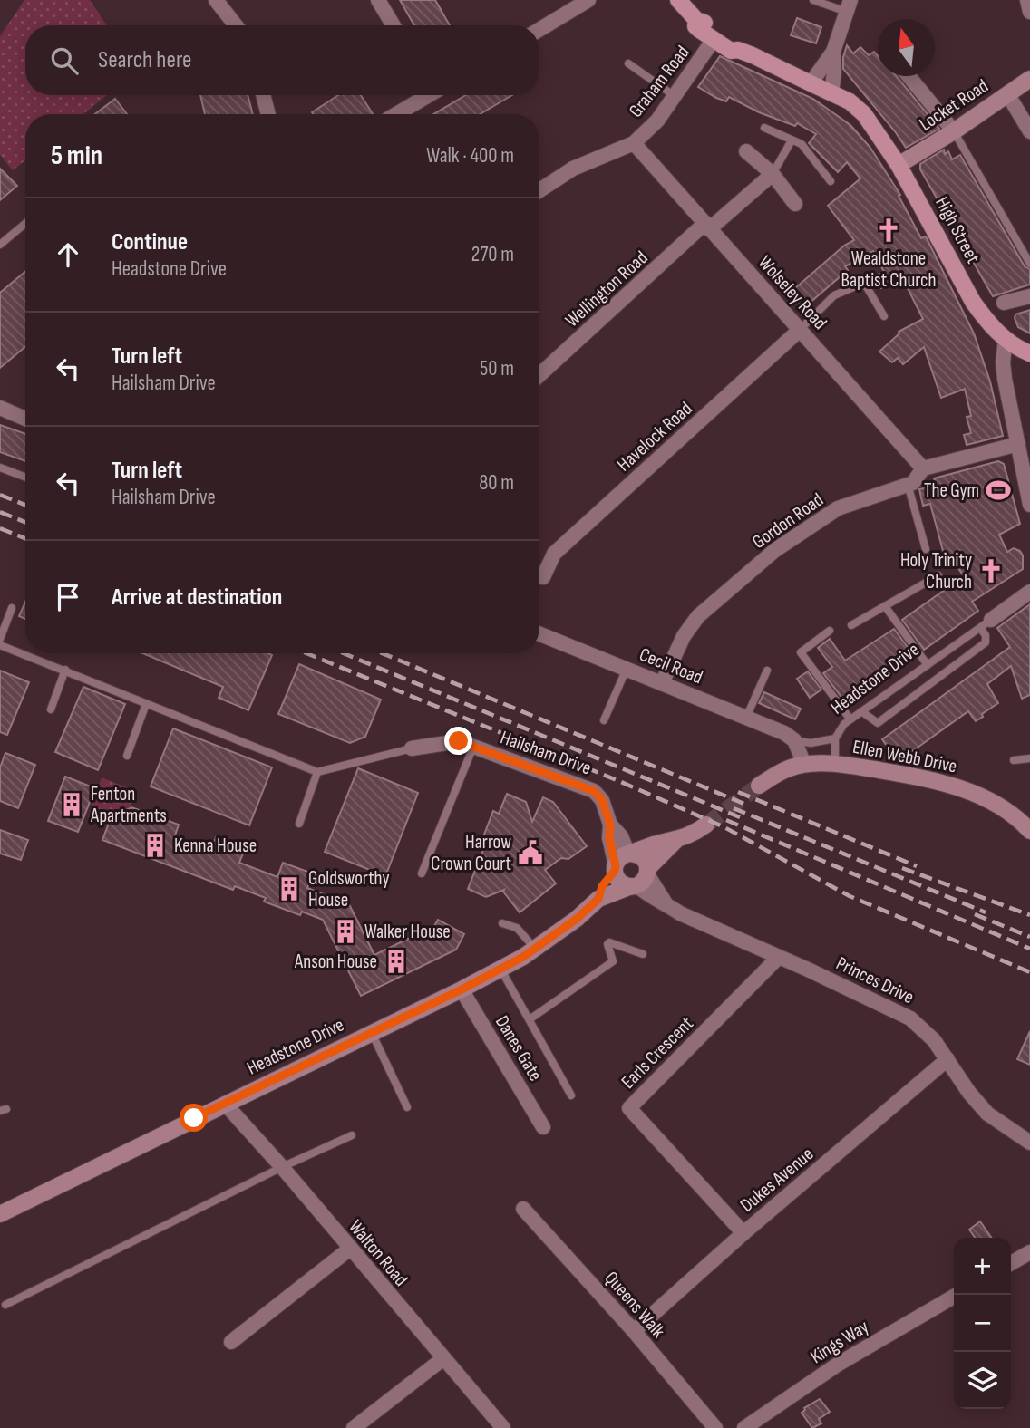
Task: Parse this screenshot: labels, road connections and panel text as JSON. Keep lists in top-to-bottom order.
{
  "streets": {
    "main road": ["High Street"],
    "street": [
      "Graham Road",
      "Locket Road",
      "Wellington Road",
      "Wolseley Road",
      "Havelock Road",
      "Gordon Road",
      "Cecil Road",
      "Headstone Drive",
      "Hailsham Drive",
      "Ellen Webb Drive",
      "Princes Drive",
      "Danes Gate",
      "Earls Crescent",
      "Dukes Avenue",
      "Walton Road",
      "Queens Walk",
      "Kings Way"
    ]
  },
  "crossings": [
    ["Graham Road", "High Street"],
    ["Graham Road", "Wolseley Road"],
    ["Locket Road", "High Street"],
    ["Wellington Road", "Wolseley Road"],
    ["Wolseley Road", "Havelock Road"],
    ["Gordon Road", "Cecil Road"],
    ["Cecil Road", "Headstone Drive"],
    ["Headstone Drive", "Hailsham Drive"],
    ["Headstone Drive", "Ellen Webb Drive"],
    ["Headstone Drive", "Princes Drive"],
    ["Headstone Drive", "Danes Gate"],
    ["Headstone Drive", "Walton Road"],
    ["Hailsham Drive", "Princes Drive"],
    ["Princes Drive", "Earls Crescent"],
    ["Princes Drive", "Dukes Avenue"],
    ["Earls Crescent", "Dukes Avenue"],
    ["Dukes Avenue", "Queens Walk"]
  ],
  "places": {
    "church": ["Wealdstone Baptist Church", "Holy Trinity Church"],
    "sports": ["The Gym"],
    "building": [
      "Fenton Apartments",
      "Kenna House",
      "Goldsworthy House",
      "Walker House",
      "Anson House"
    ],
    "public building": ["Harrow Crown Court"]
  },
  "north": "top",
  "page": {
    "search": "Search here",
    "heading": ["5 min", "Walk · 400 m"],
    "list": [
      ["Continue", "Headstone Drive", "270 m"],
      ["Turn left", "Hailsham Drive", "50 m"],
      ["Turn left", "Hailsham Drive", "80 m"],
      "Arrive at destination"
    ],
    "map_buttons": ["+", "−"]
  }
}
